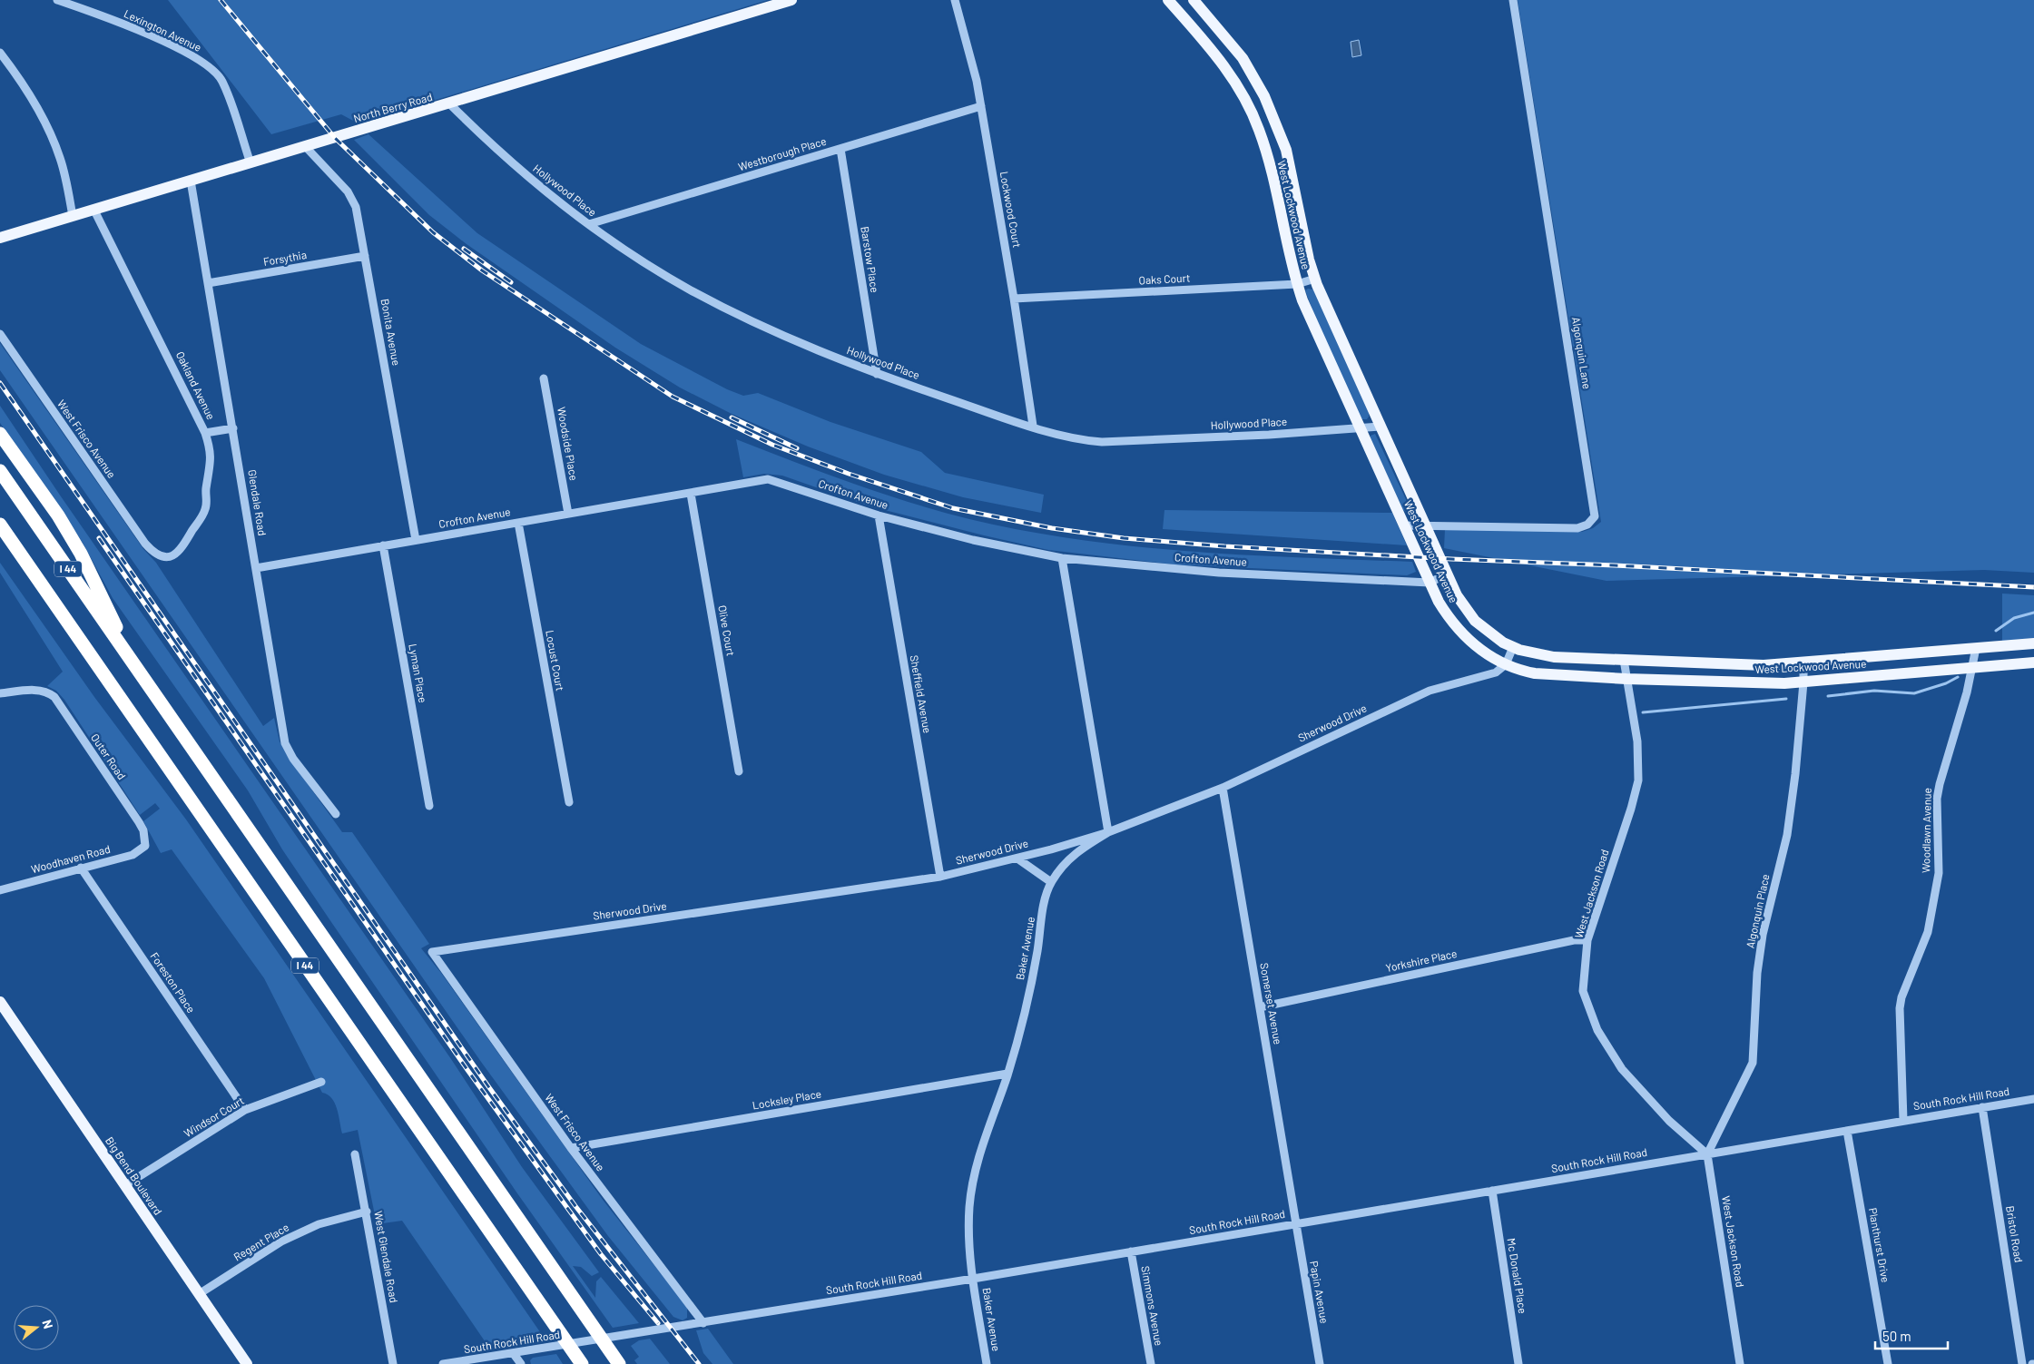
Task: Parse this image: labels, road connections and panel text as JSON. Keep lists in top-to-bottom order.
{
  "streets": {
    "highway": ["I 44"],
    "main road": ["North Berry Road", "West Lockwood Avenue", "Big Bend Boulevard"],
    "street": [
      "Lexington Avenue",
      "Westborough Place",
      "Hollywood Place",
      "Lockwood Court",
      "Forsythia",
      "Barstow Place",
      "Oaks Court",
      "Bonita Avenue",
      "Algonquin Lane",
      "Oakland Avenue",
      "West Frisco Avenue",
      "Woodside Place",
      "Crofton Avenue",
      "Glendale Road",
      "Olive Court",
      "Locust Court",
      "Lyman Place",
      "Sheffield Avenue",
      "Sherwood Drive",
      "Outer Road",
      "Woodlawn Avenue",
      "Woodhaven Road",
      "West Jackson Road",
      "Algonquin Place",
      "Baker Avenue",
      "Yorkshire Place",
      "Foreston Place",
      "Somerset Avenue",
      "South Rock Hill Road",
      "Locksley Place",
      "Windsor Court",
      "Bristol Road",
      "Regent Place",
      "Planthurst Drive",
      "West Glendale Road",
      "Mc Donald Place",
      "Papin Avenue",
      "Simmons Avenue"
    ]
  },
  "crossings": [
    ["Lexington Avenue", "North Berry Road"],
    ["North Berry Road", "Hollywood Place"],
    ["North Berry Road", "Bonita Avenue"],
    ["North Berry Road", "Oakland Avenue"],
    ["North Berry Road", "Glendale Road"],
    ["Westborough Place", "Hollywood Place"],
    ["Westborough Place", "Lockwood Court"],
    ["Westborough Place", "Barstow Place"],
    ["Hollywood Place", "Lockwood Court"],
    ["Hollywood Place", "West Lockwood Avenue"],
    ["Hollywood Place", "Barstow Place"],
    ["Lockwood Court", "Oaks Court"],
    ["West Lockwood Avenue", "Oaks Court"],
    ["West Lockwood Avenue", "Algonquin Lane"],
    ["West Lockwood Avenue", "Crofton Avenue"],
    ["West Lockwood Avenue", "Sherwood Drive"],
    ["West Lockwood Avenue", "Woodlawn Avenue"],
    ["West Lockwood Avenue", "West Jackson Road"],
    ["West Lockwood Avenue", "Algonquin Place"],
    ["Forsythia", "Bonita Avenue"],
    ["Forsythia", "Glendale Road"],
    ["Bonita Avenue", "Crofton Avenue"],
    ["Oakland Avenue", "West Frisco Avenue"],
    ["West Frisco Avenue", "Sherwood Drive"],
    ["West Frisco Avenue", "South Rock Hill Road"],
    ["West Frisco Avenue", "Locksley Place"],
    ["Woodside Place", "Crofton Avenue"],
    ["Crofton Avenue", "Glendale Road"],
    ["Crofton Avenue", "Olive Court"],
    ["Crofton Avenue", "Locust Court"],
    ["Crofton Avenue", "Lyman Place"],
    ["Crofton Avenue", "Sheffield Avenue"],
    ["Sheffield Avenue", "Sherwood Drive"],
    ["Sherwood Drive", "Baker Avenue"],
    ["Sherwood Drive", "Somerset Avenue"],
    ["Outer Road", "Woodhaven Road"],
    ["Woodlawn Avenue", "South Rock Hill Road"],
    ["Woodhaven Road", "Foreston Place"],
    ["West Jackson Road", "Algonquin Place"],
    ["West Jackson Road", "Yorkshire Place"],
    ["West Jackson Road", "South Rock Hill Road"],
    ["Algonquin Place", "South Rock Hill Road"],
    ["Baker Avenue", "South Rock Hill Road"],
    ["Baker Avenue", "Locksley Place"],
    ["Yorkshire Place", "Somerset Avenue"],
    ["Foreston Place", "Windsor Court"],
    ["Somerset Avenue", "South Rock Hill Road"],
    ["Somerset Avenue", "Papin Avenue"],
    ["South Rock Hill Road", "Bristol Road"],
    ["South Rock Hill Road", "Planthurst Drive"],
    ["South Rock Hill Road", "Mc Donald Place"],
    ["South Rock Hill Road", "Papin Avenue"],
    ["South Rock Hill Road", "Simmons Avenue"],
    ["Windsor Court", "Big Bend Boulevard"],
    ["Big Bend Boulevard", "Regent Place"],
    ["Regent Place", "West Glendale Road"]
  ],
  "scale_bar": "50 m",
  "north": "right"
}
